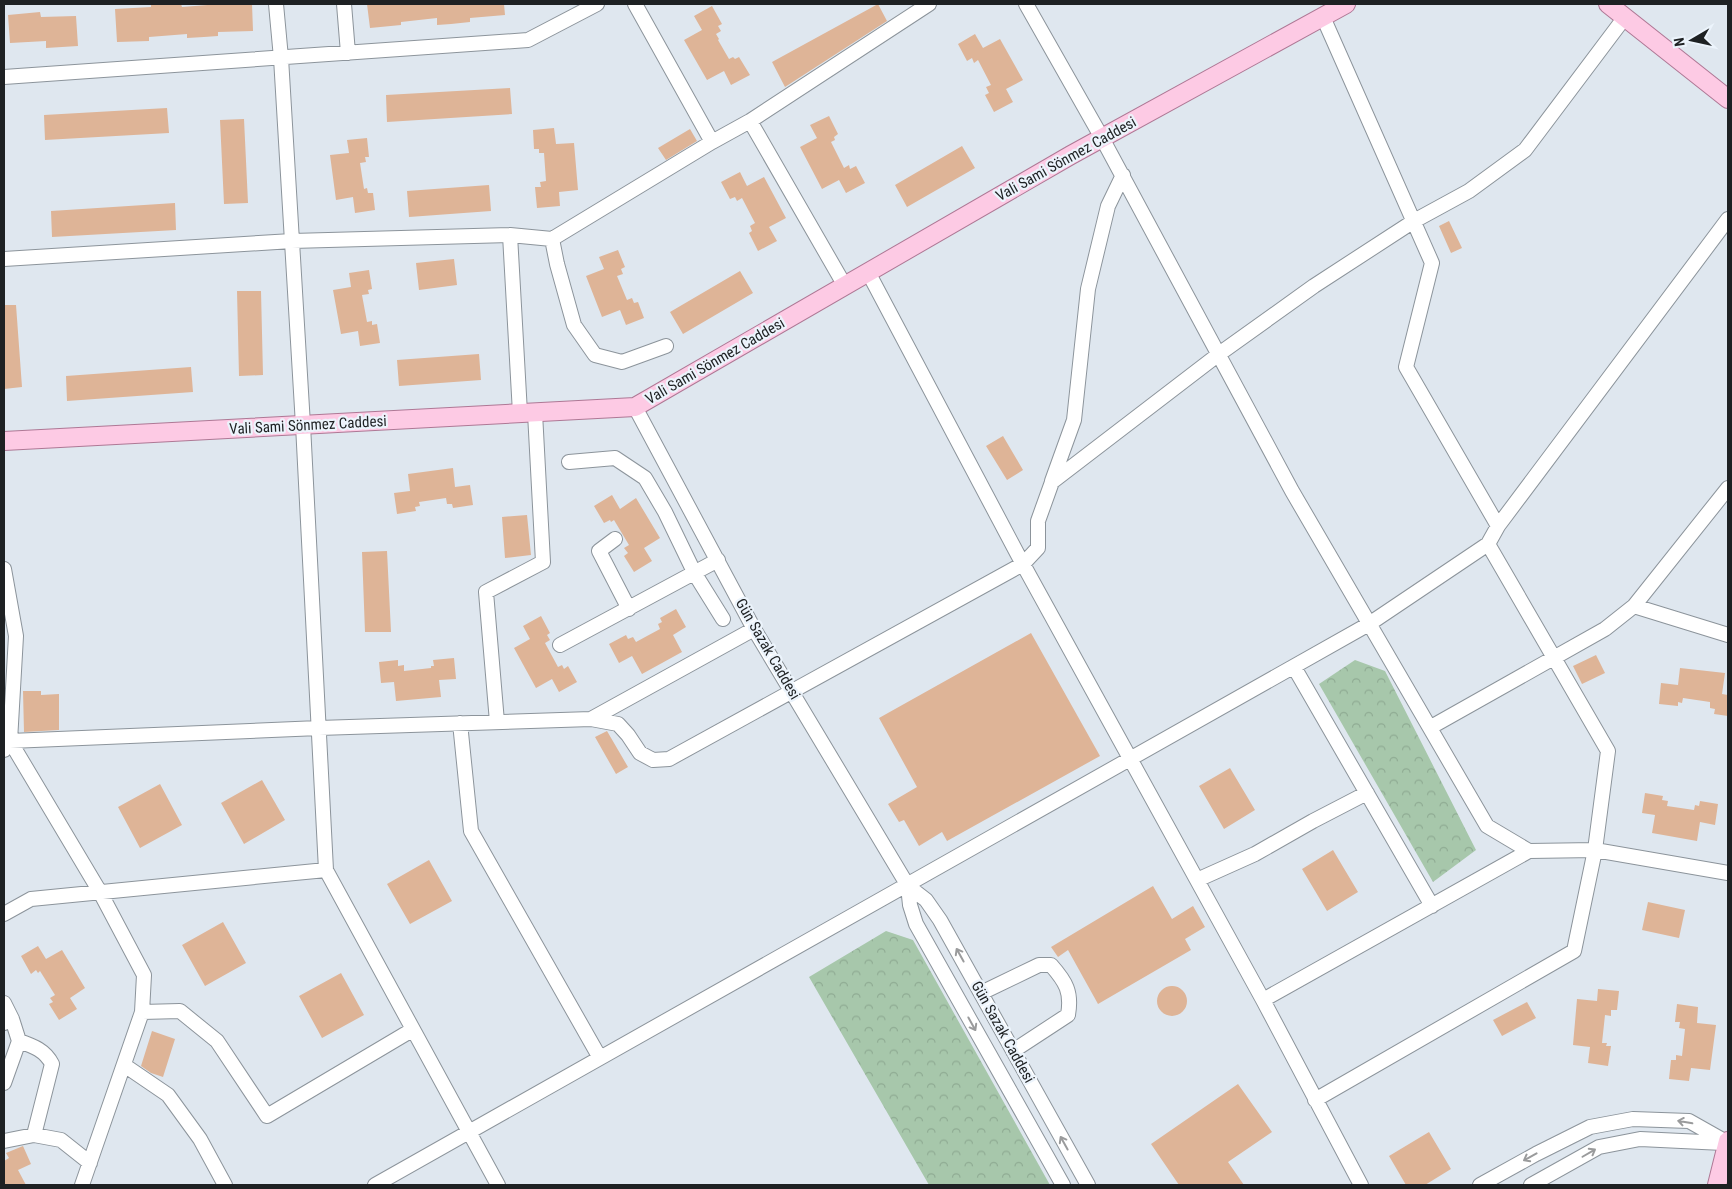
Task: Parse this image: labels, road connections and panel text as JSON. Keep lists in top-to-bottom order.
{
  "streets": {
    "main road": ["Vali Sami Sönmez Caddesi"],
    "street": ["Gün Sazak Caddesi"]
  },
  "crossings": [
    ["Vali Sami Sönmez Caddesi", "Gün Sazak Caddesi"]
  ],
  "north": "left"
}
